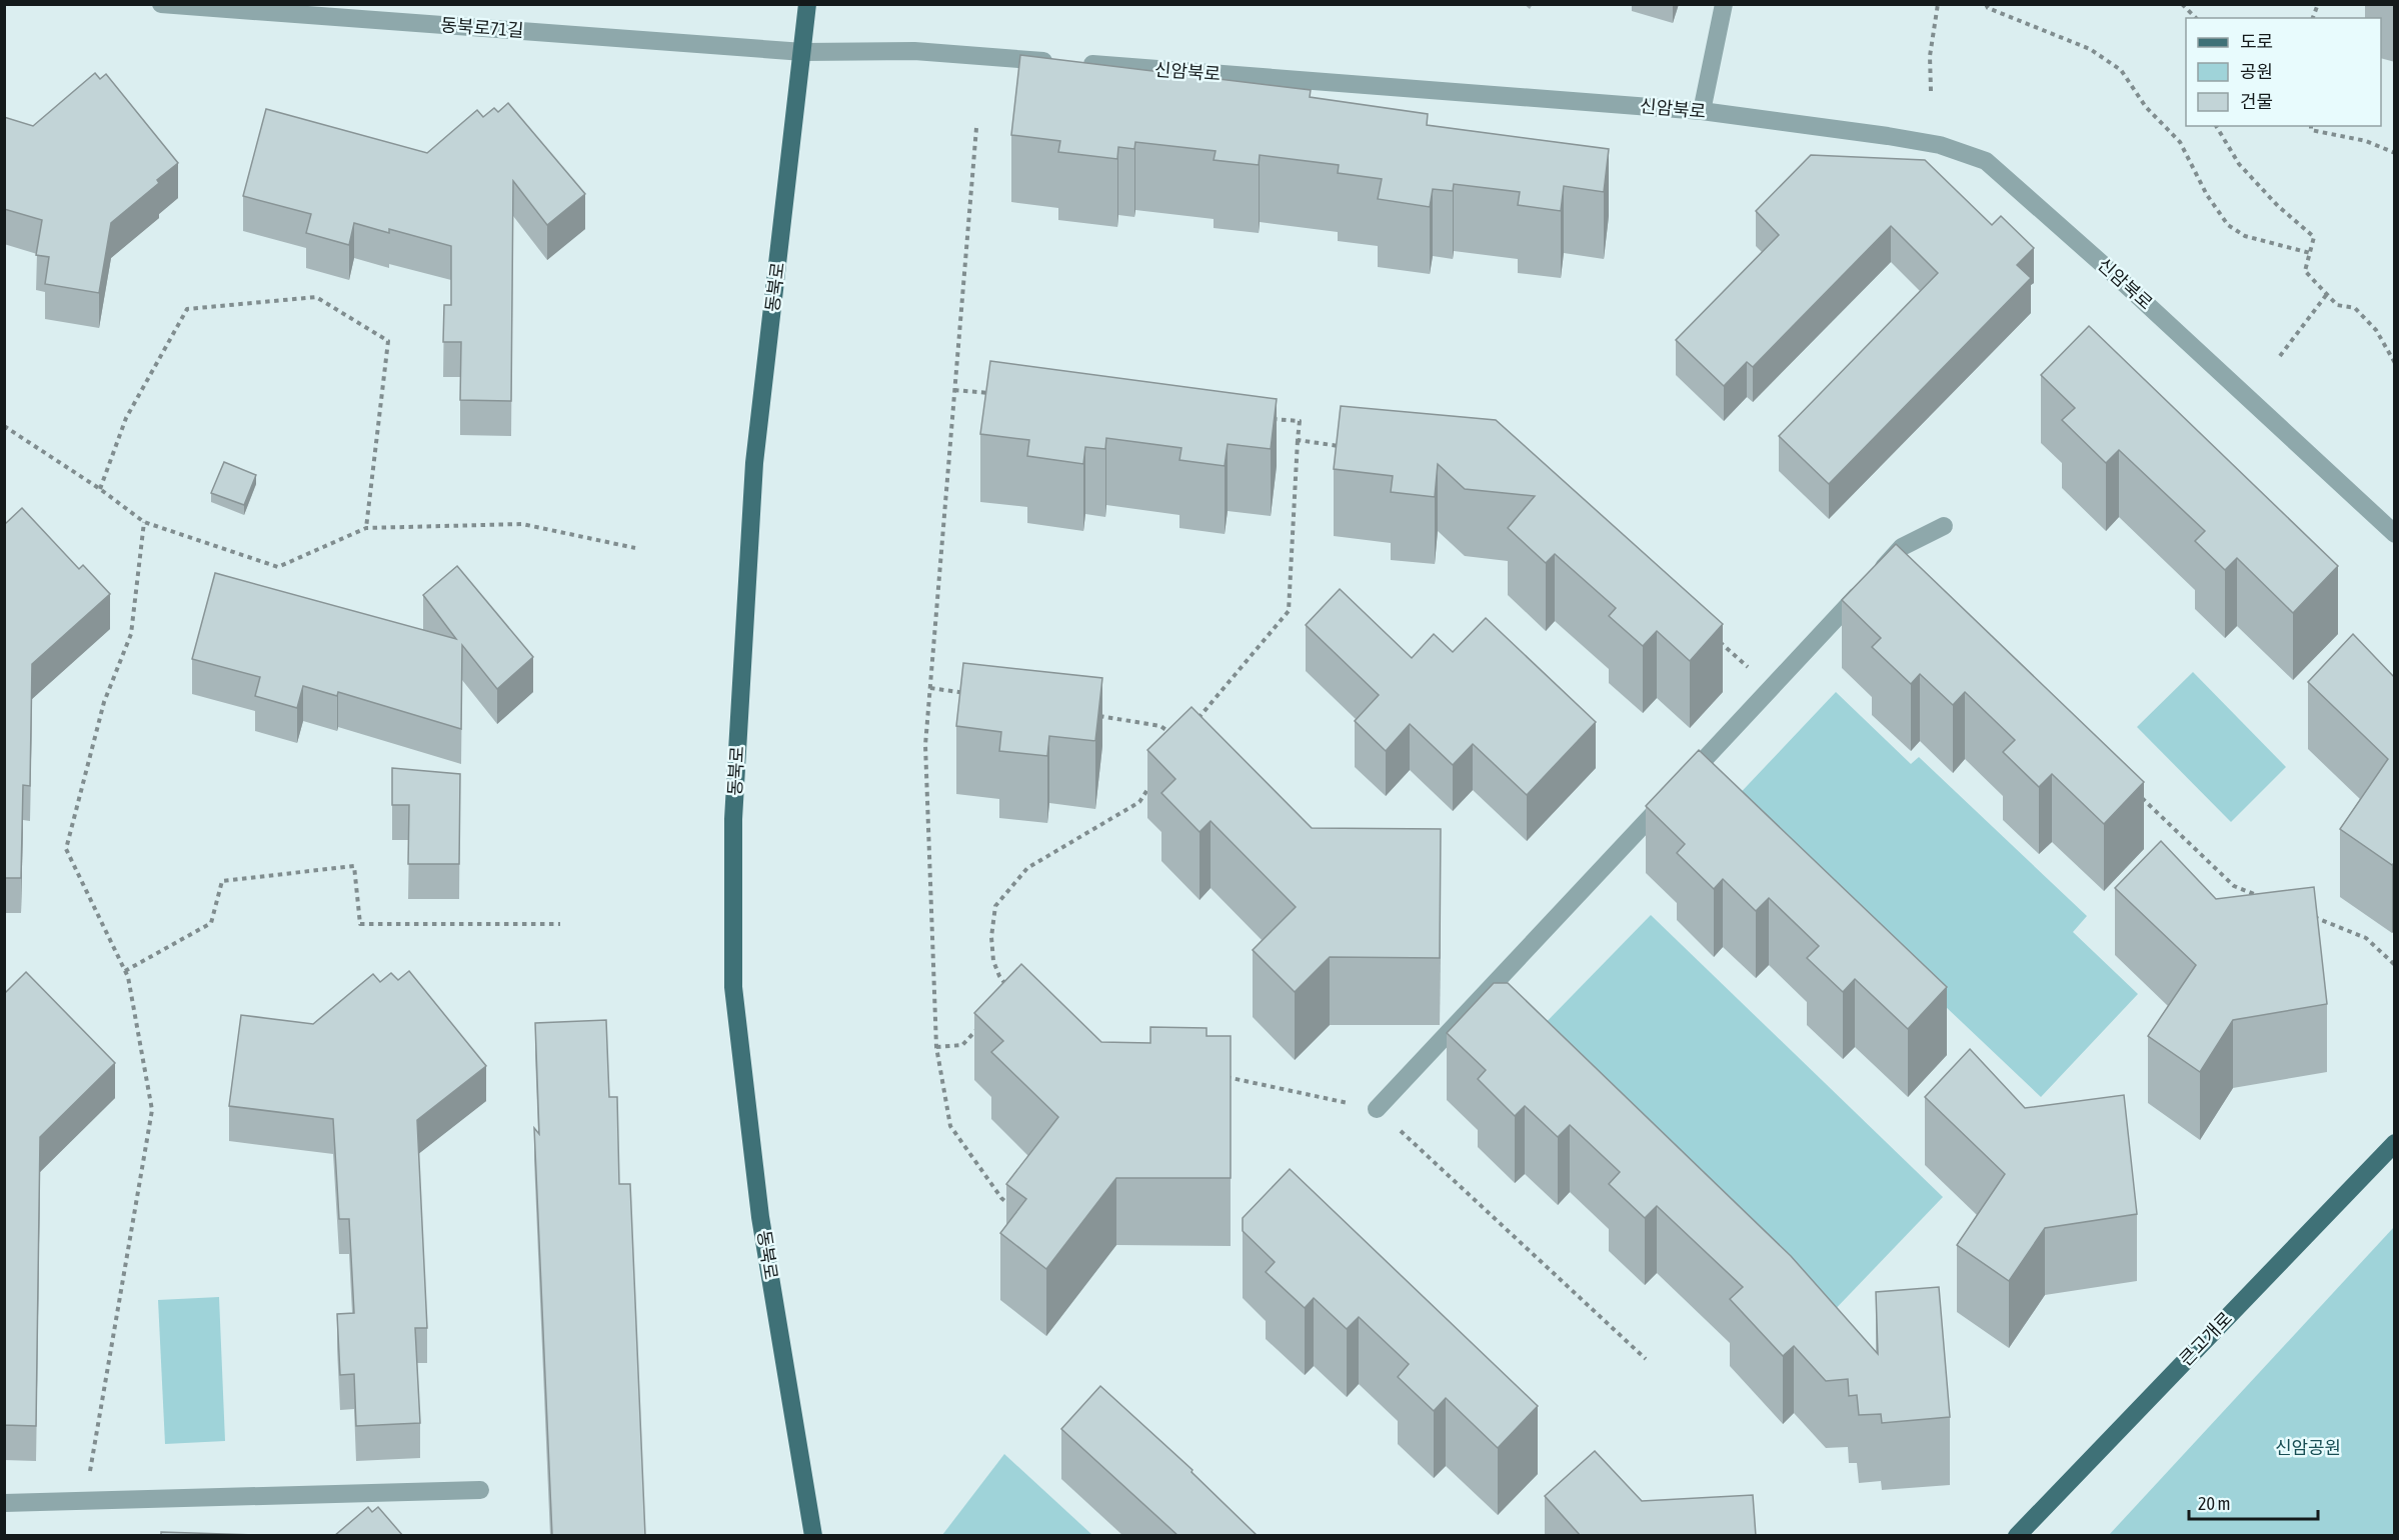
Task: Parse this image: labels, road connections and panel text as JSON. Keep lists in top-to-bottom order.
{
  "streets": {
    "main road": ["동북로", "큰고개로"],
    "street": ["동북로71길", "신암북로"]
  },
  "crossings": [
    ["동북로71길", "동북로"]
  ],
  "parks": ["신암공원"],
  "legend": ["도로", "공원", "건물"],
  "scale_bar": "20 m"
}
